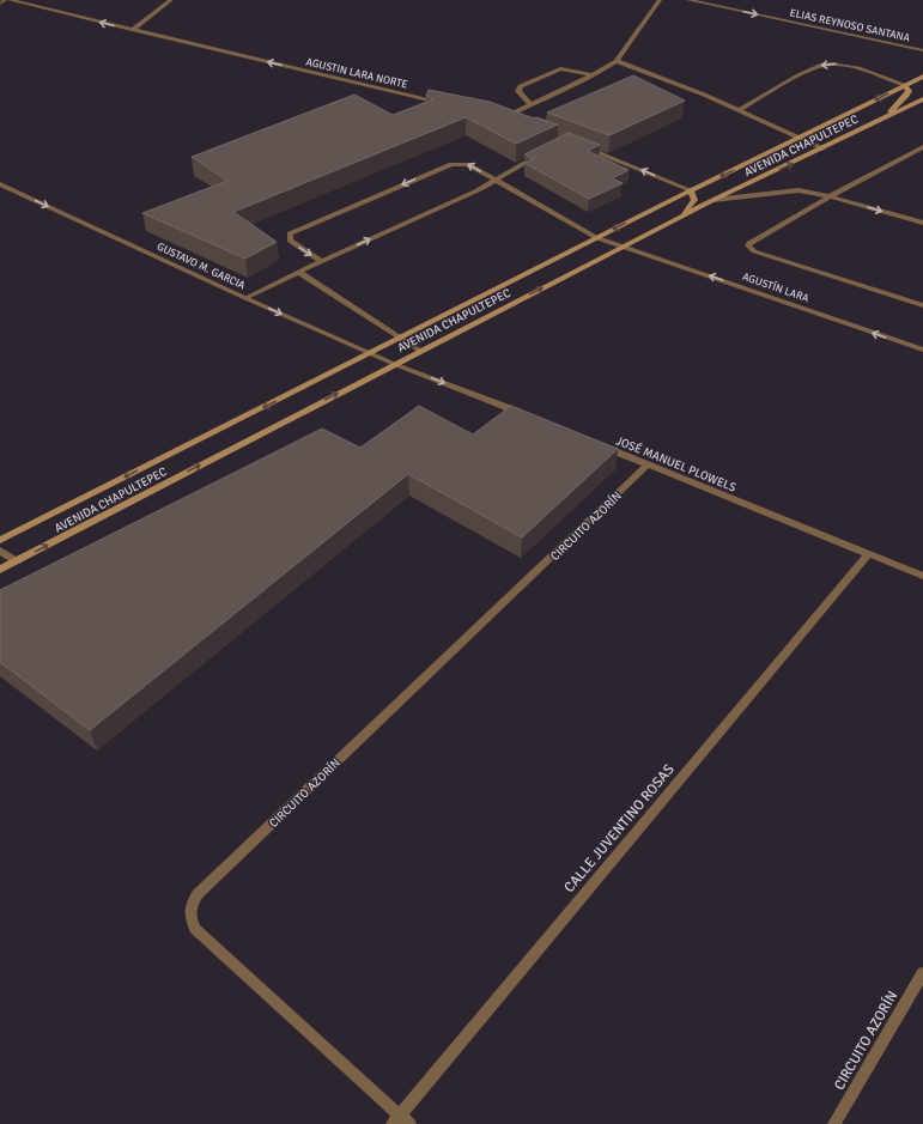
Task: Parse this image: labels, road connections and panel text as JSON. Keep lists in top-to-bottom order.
{
  "streets": {
    "main road": ["AVENIDA CHAPULTEPEC"],
    "street": [
      "ELIAS REYNOSO SANTANA",
      "AGUSTIN LARA NORTE",
      "GUSTAVO M. GARCIA",
      "AGUSTÍN LARA",
      "JOSÉ MANUEL PLOWELS",
      "CIRCUITO AZORÍN",
      "CALLE JUVENTINO ROSAS"
    ]
  },
  "crossings": [
    ["AVENIDA CHAPULTEPEC", "GUSTAVO M. GARCIA"],
    ["AVENIDA CHAPULTEPEC", "AGUSTÍN LARA"],
    ["JOSÉ MANUEL PLOWELS", "CIRCUITO AZORÍN"],
    ["JOSÉ MANUEL PLOWELS", "CALLE JUVENTINO ROSAS"],
    ["CIRCUITO AZORÍN", "CALLE JUVENTINO ROSAS"]
  ],
  "one_way": [
    "ELIAS REYNOSO SANTANA",
    "AGUSTIN LARA NORTE",
    "GUSTAVO M. GARCIA",
    "AGUSTÍN LARA"
  ]
}
